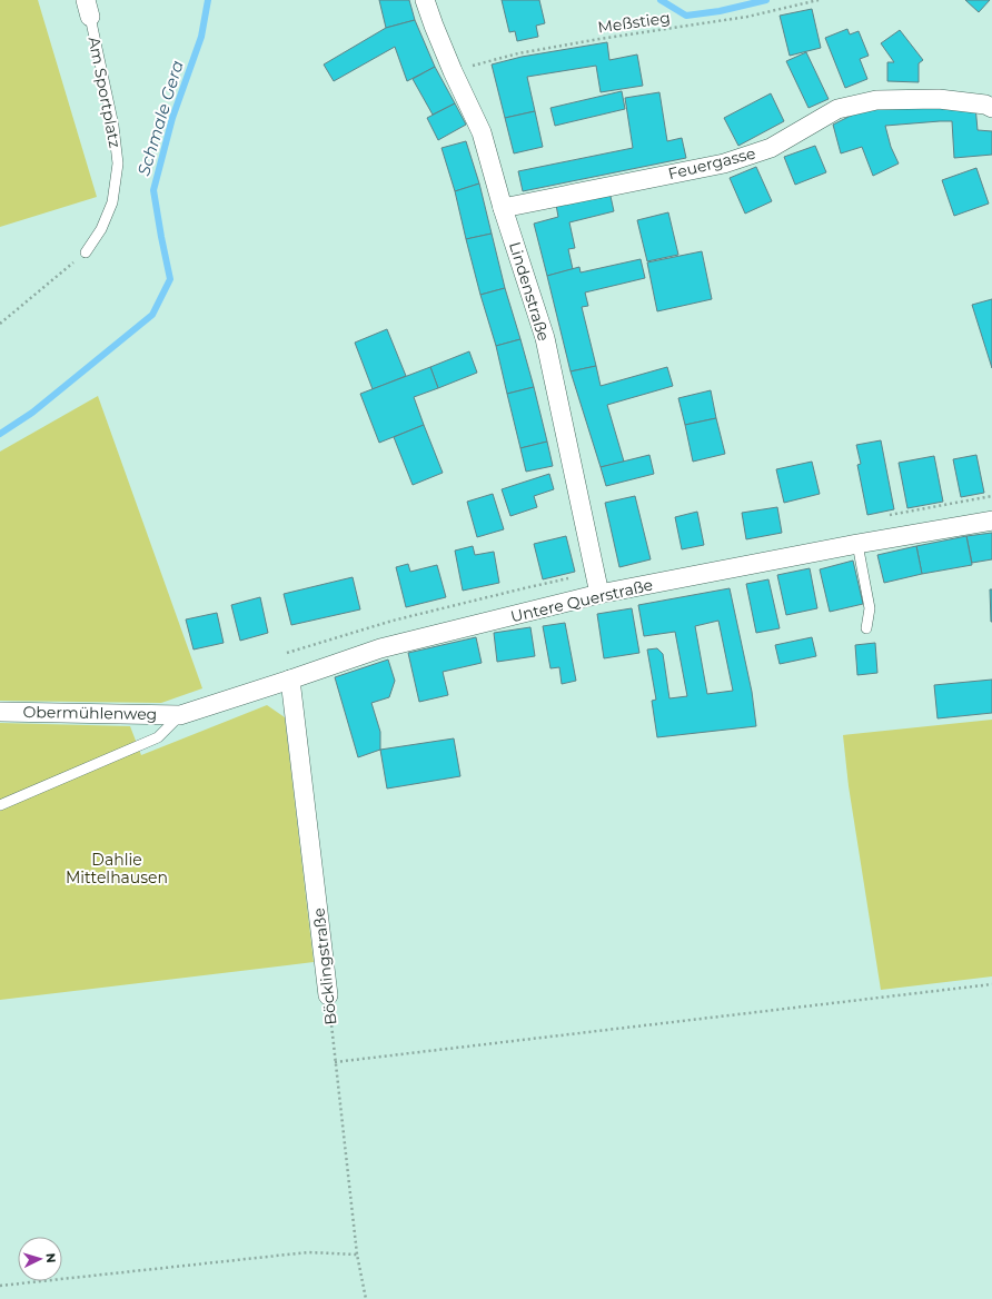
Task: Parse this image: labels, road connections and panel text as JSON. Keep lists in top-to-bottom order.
{
  "streets": {
    "street": [
      "Feuergasse",
      "Lindenstraße",
      "Untere Querstraße",
      "Obermühlenweg",
      "Böcklingstraße"
    ],
    "lane": ["Am Sportplatz"],
    "path": ["Meßstieg"]
  },
  "crossings": [
    ["Meßstieg", "Lindenstraße"],
    ["Feuergasse", "Lindenstraße"],
    ["Lindenstraße", "Untere Querstraße"],
    ["Untere Querstraße", "Obermühlenweg"],
    ["Untere Querstraße", "Böcklingstraße"]
  ],
  "water": ["Schmale Gera"],
  "parks": ["Dahlie Mittelhausen"],
  "north": "right"
}
